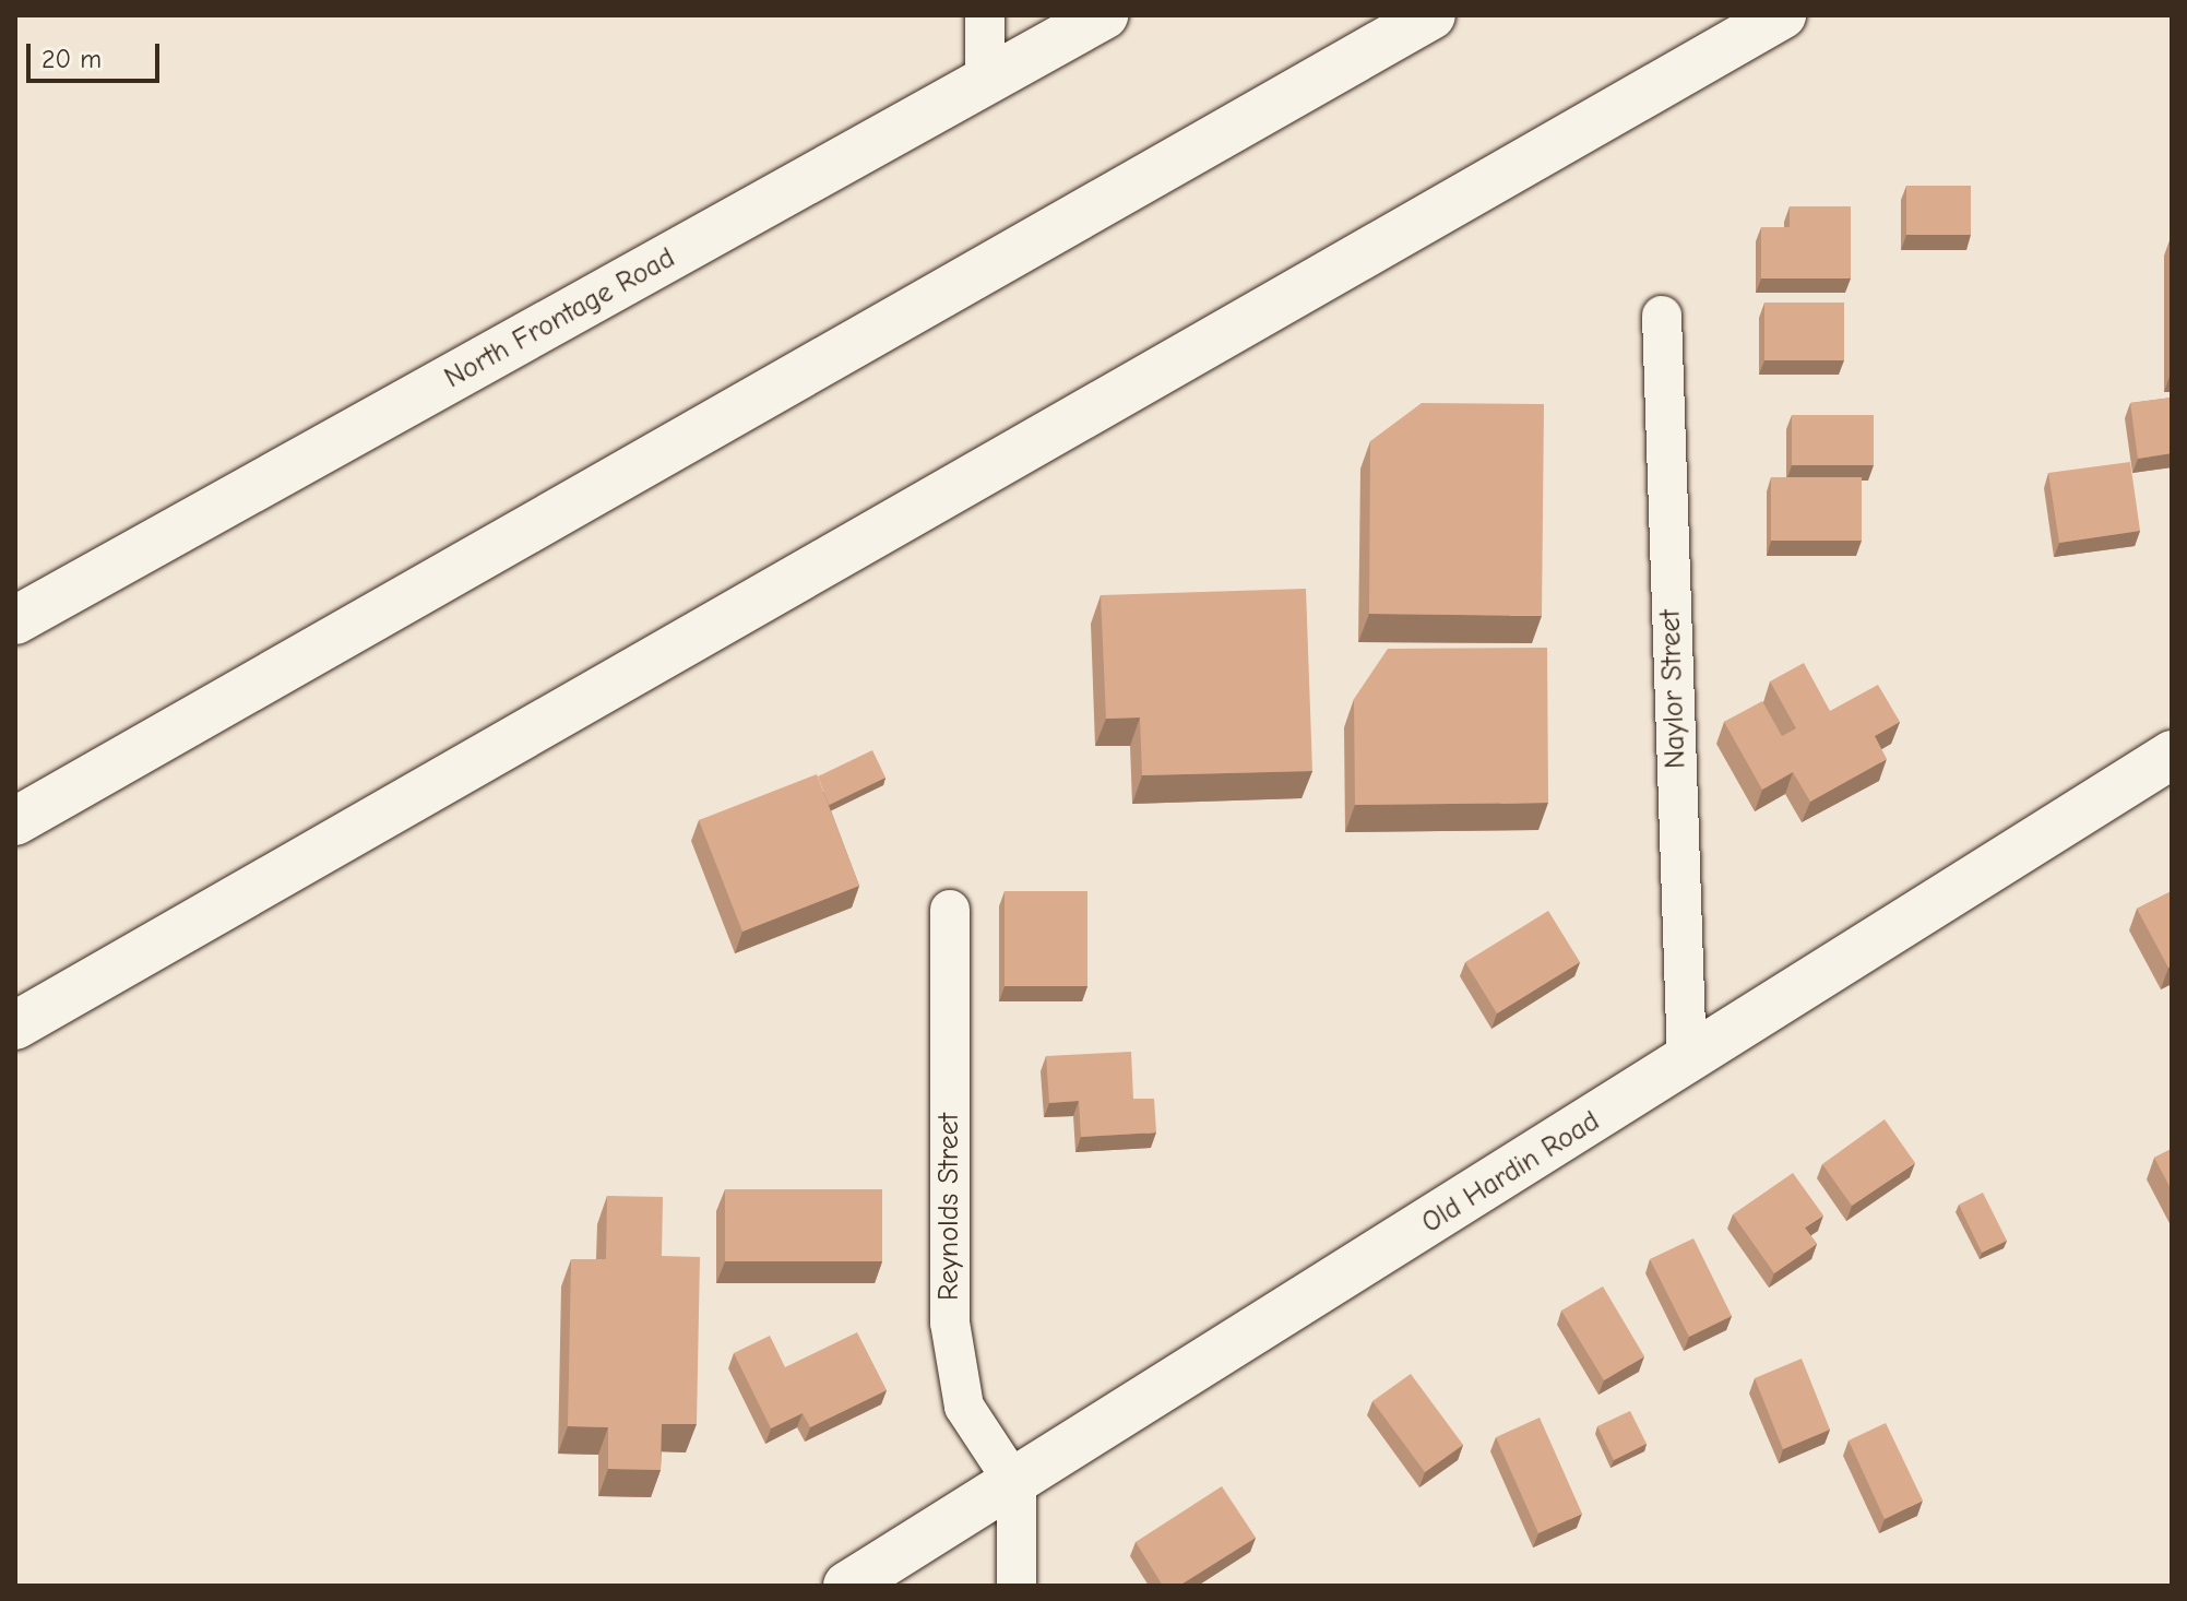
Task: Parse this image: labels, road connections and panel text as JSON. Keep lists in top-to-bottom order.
{
  "streets": {
    "main road": ["North Frontage Road", "Old Hardin Road"],
    "street": ["Naylor Street", "Reynolds Street"]
  },
  "crossings": [
    ["Naylor Street", "Old Hardin Road"],
    ["Old Hardin Road", "Reynolds Street"]
  ],
  "scale_bar": "20 m"
}
